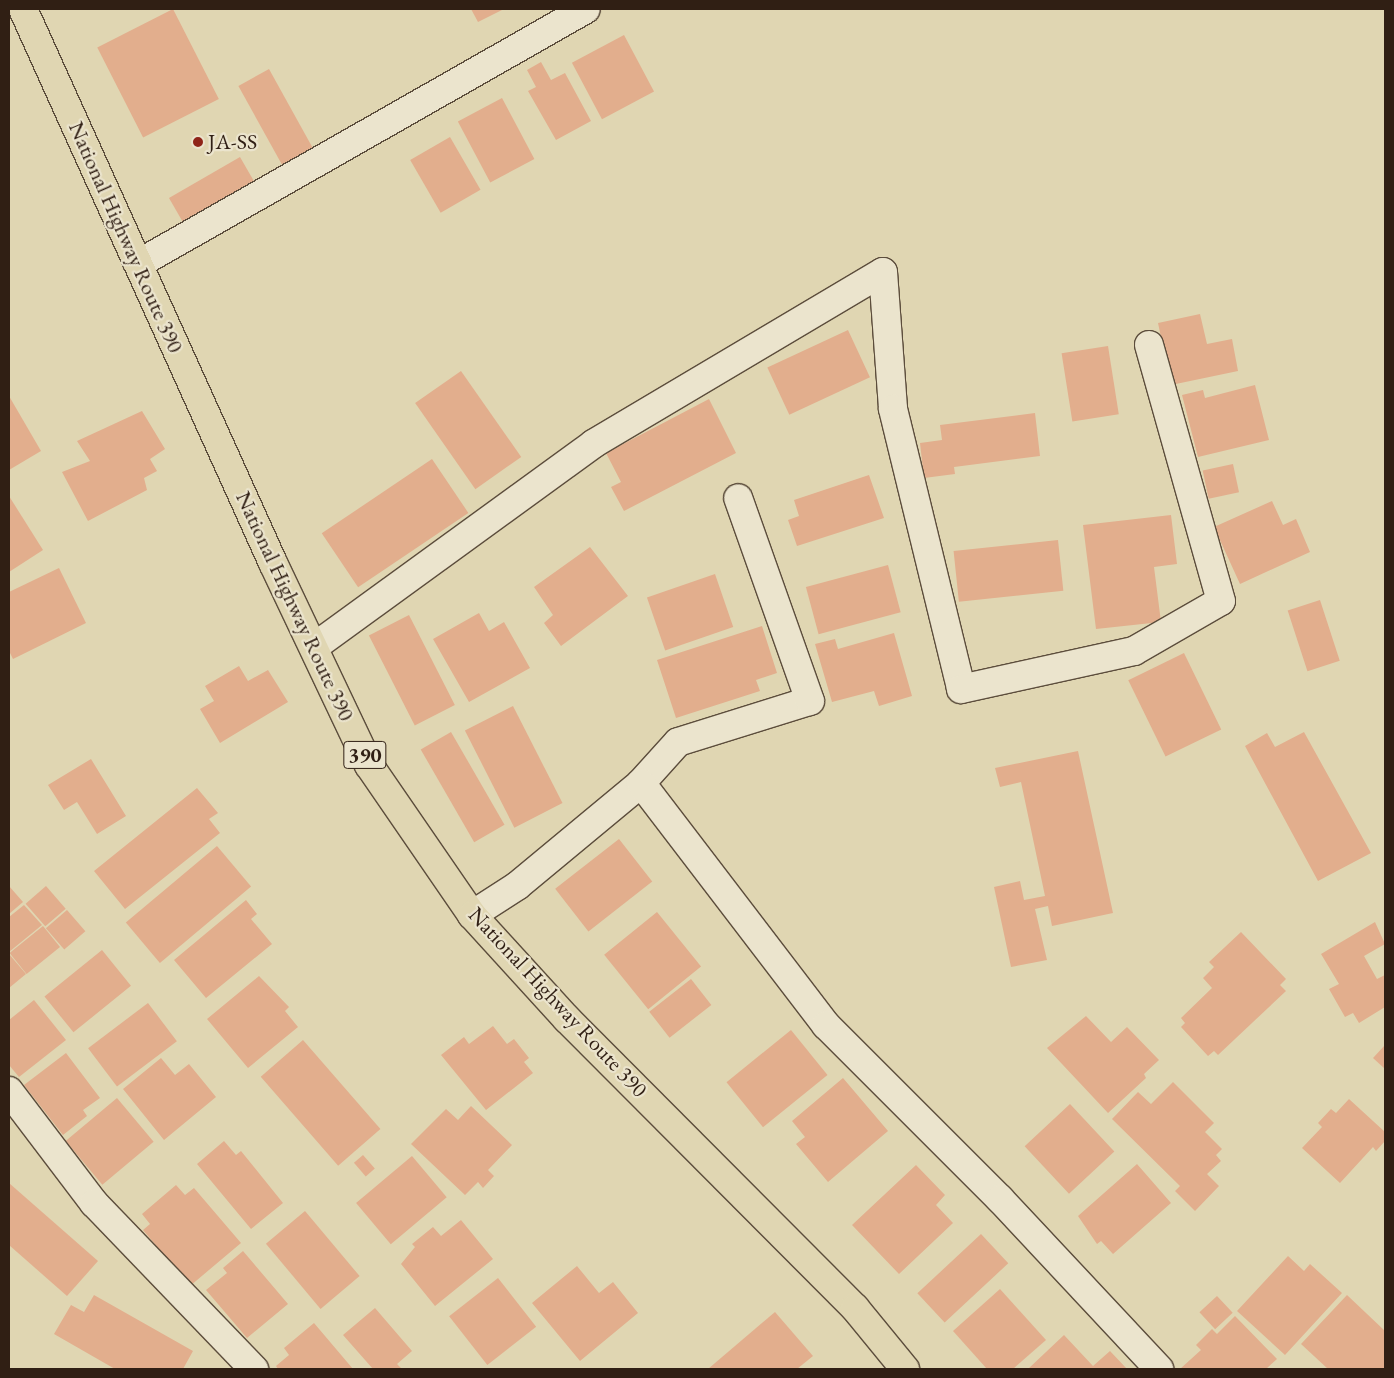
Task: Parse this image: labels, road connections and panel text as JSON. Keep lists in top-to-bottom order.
{
  "streets": {
    "highway": ["National Highway Route 390", "390"]
  },
  "places": ["JA-SS"]
}
